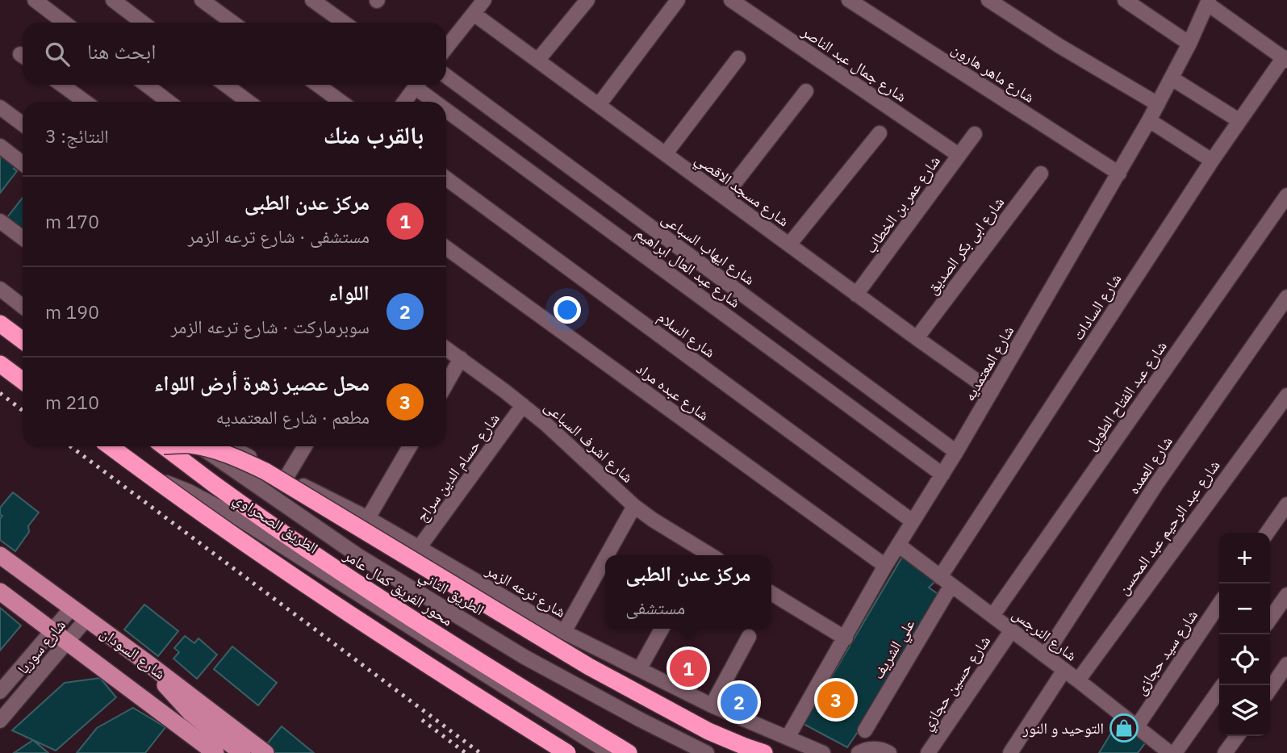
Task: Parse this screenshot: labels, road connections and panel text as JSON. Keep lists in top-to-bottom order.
{
  "streets": {
    "highway": ["محور الفريق كمال عامر"],
    "main road": ["شارع السودان"],
    "street": [
      "شارع جمال عبد الناصر",
      "شارع ماهر هارون",
      "شارع مسجد الاقصي",
      "شارع عمر بن الخطاب",
      "شارع ابى بكر الصديق",
      "شارع ايهاب السباعى",
      "شارع عبد العال ابراهيم",
      "شارع السادات",
      "شارع السلام",
      "شارع المعتمديه",
      "شارع عبده مراد",
      "شارع عبد الفتاح الطويل",
      "شارع اشرف السباعى",
      "شارع العمده",
      "شارع حسام الدين سراج",
      "الطريق الصحراوي",
      "شارع عبد الرحيم عبد المحسن",
      "شارع ترعه الزمر",
      "الطريق الثاني",
      "شارع النرجس",
      "شارع سوريا",
      "علي الشريف",
      "شارع سيد حجازى",
      "شارع حسين حجازي"
    ]
  },
  "crossings": [
    ["شارع جمال عبد الناصر", "شارع عمر بن الخطاب"],
    ["شارع ماهر هارون", "شارع المعتمديه"],
    ["شارع مسجد الاقصي", "شارع عمر بن الخطاب"],
    ["شارع مسجد الاقصي", "شارع ابى بكر الصديق"],
    ["شارع مسجد الاقصي", "شارع المعتمديه"],
    ["شارع ايهاب السباعى", "شارع المعتمديه"],
    ["شارع عبد العال ابراهيم", "شارع المعتمديه"],
    ["شارع السادات", "شارع النرجس"],
    ["شارع السادات", "علي الشريف"],
    ["شارع السلام", "شارع المعتمديه"],
    ["شارع المعتمديه", "شارع عبده مراد"],
    ["شارع المعتمديه", "شارع ترعه الزمر"],
    ["شارع المعتمديه", "شارع النرجس"],
    ["شارع عبد الفتاح الطويل", "شارع النرجس"],
    ["شارع اشرف السباعى", "شارع حسام الدين سراج"],
    ["شارع العمده", "شارع النرجس"],
    ["شارع حسام الدين سراج", "شارع ترعه الزمر"],
    ["شارع عبد الرحيم عبد المحسن", "شارع النرجس"],
    ["شارع النرجس", "علي الشريف"],
    ["شارع النرجس", "شارع سيد حجازى"],
    ["شارع النرجس", "شارع حسين حجازي"],
    ["شارع سوريا", "شارع السودان"]
  ],
  "places": {
    "shop": ["التوحيد و النور"]
  },
  "page": {
    "search": "ابحث هنا",
    "heading": ["بالقرب منك", "النتائج: 3"],
    "list": [
      {
        "mark": "1",
        "name": "مركز عدن الطبى",
        "note": "مستشفى · شارع ترعه الزمر",
        "value": "170 m"
      },
      {
        "mark": "2",
        "name": "اللواء",
        "note": "سوبرماركت · شارع ترعه الزمر",
        "value": "190 m"
      },
      {
        "mark": "3",
        "name": "محل عصير زهرة أرض اللواء",
        "note": "مطعم · شارع المعتمديه",
        "value": "210 m"
      }
    ],
    "map_buttons": ["+", "−"],
    "popup": ["مركز عدن الطبى", "مستشفى"],
    "pins": ["1", "3", "2"]
  }
}
